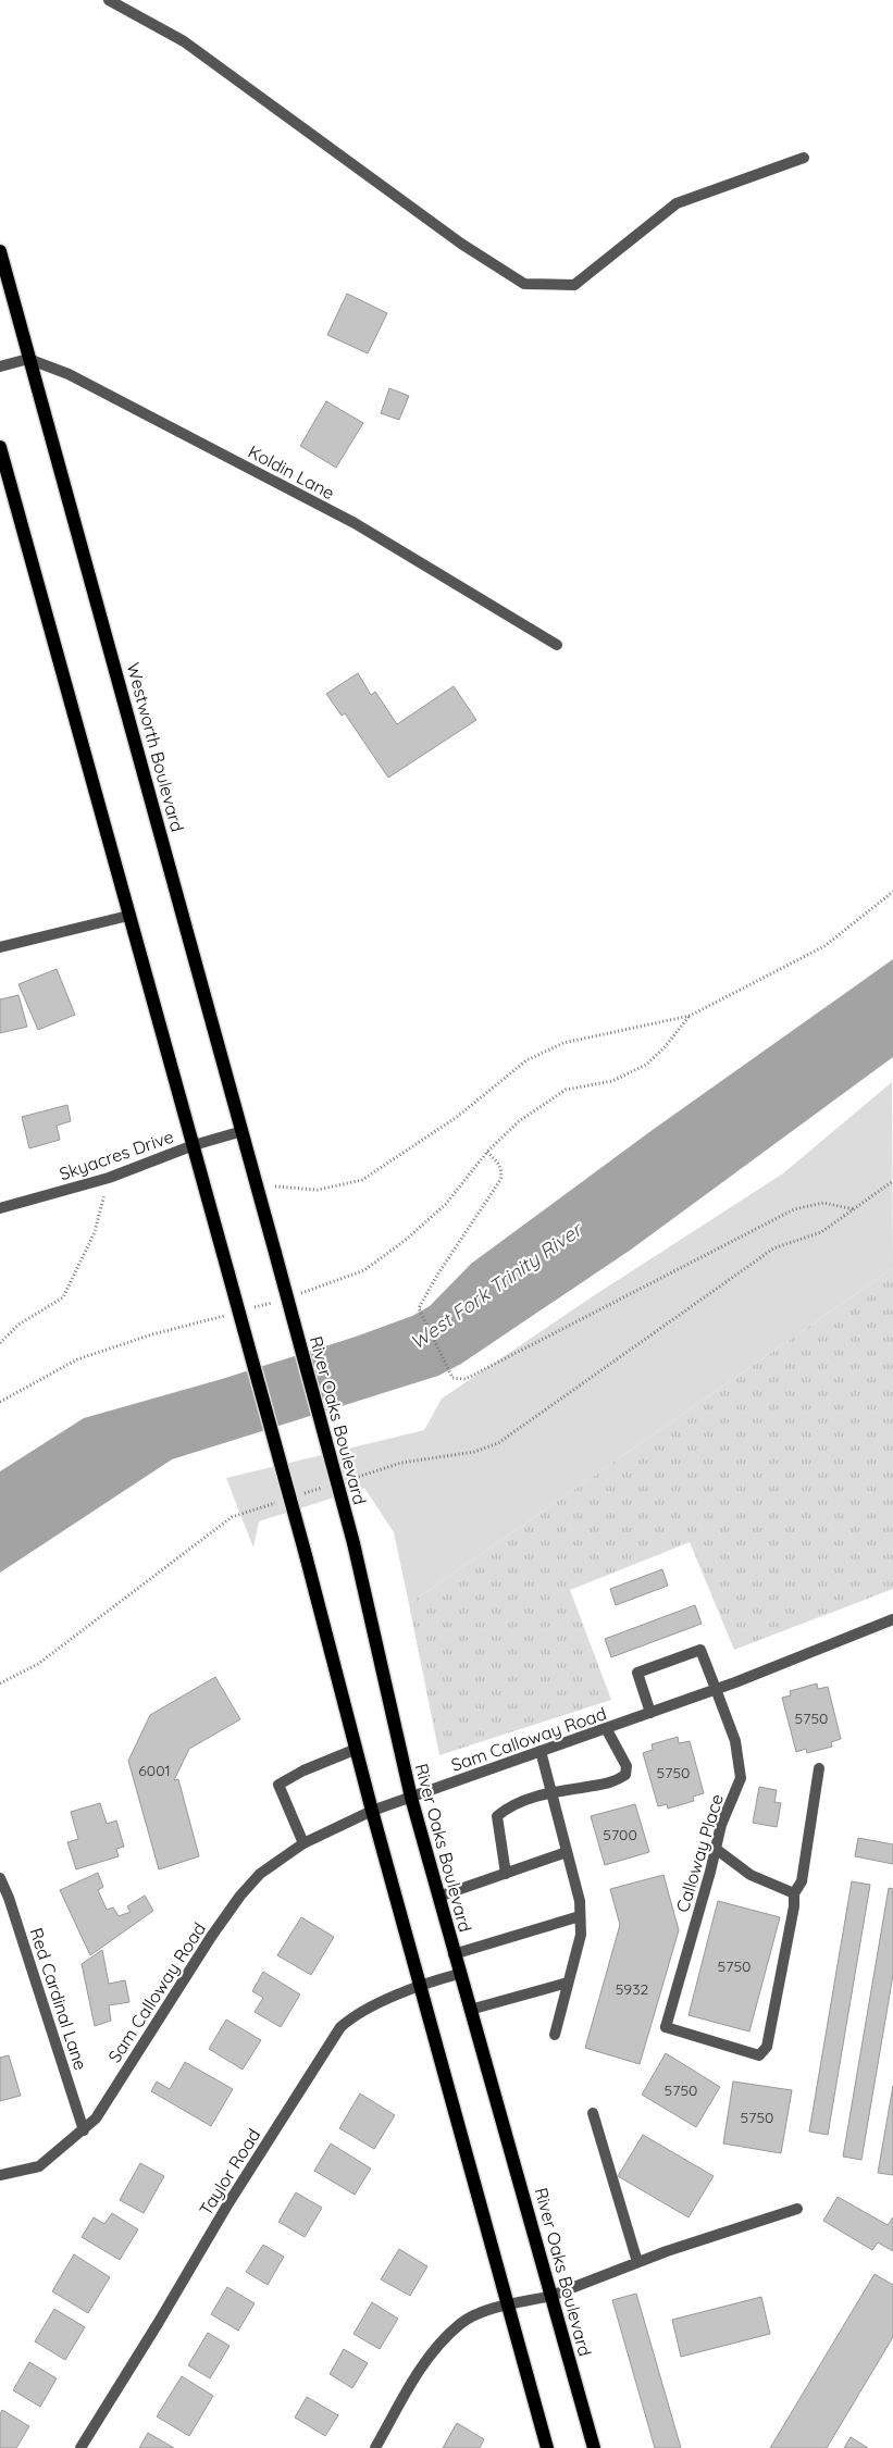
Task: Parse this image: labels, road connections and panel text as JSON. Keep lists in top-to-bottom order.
{
  "streets": {
    "main road": ["Westworth Boulevard", "River Oaks Boulevard"],
    "street": [
      "Koldin Lane",
      "Skyacres Drive",
      "Sam Calloway Road",
      "Calloway Place",
      "Red Cardinal Lane",
      "Taylor Road"
    ]
  },
  "crossings": [
    ["Koldin Lane", "Westworth Boulevard"],
    ["Westworth Boulevard", "Skyacres Drive"],
    ["Westworth Boulevard", "River Oaks Boulevard"],
    ["River Oaks Boulevard", "Sam Calloway Road"],
    ["River Oaks Boulevard", "Taylor Road"],
    ["Sam Calloway Road", "Calloway Place"],
    ["Sam Calloway Road", "Red Cardinal Lane"]
  ],
  "water": ["West Fork Trinity River"],
  "house_numbers": [
    "5750",
    "6001",
    "5750",
    "5700",
    "5750",
    "5932",
    "5750",
    "5750"
  ]
}
